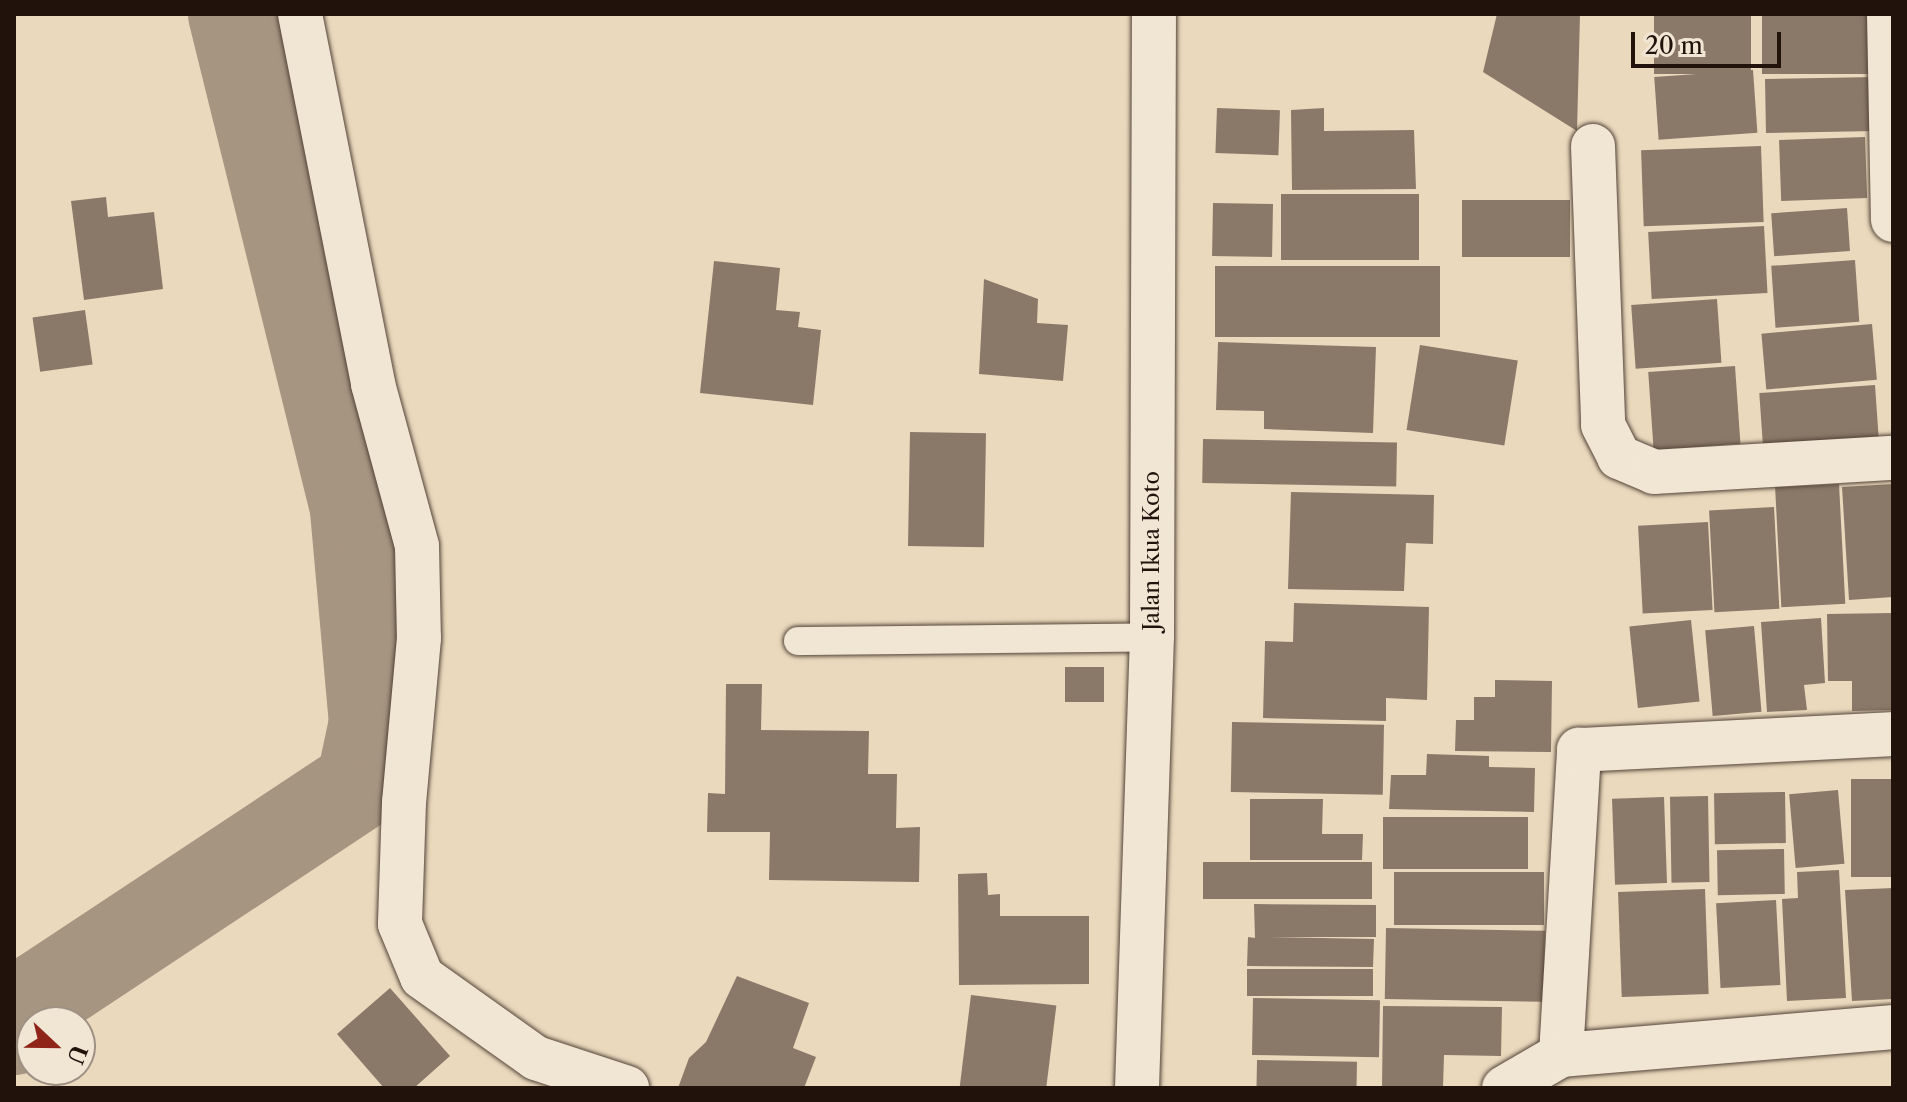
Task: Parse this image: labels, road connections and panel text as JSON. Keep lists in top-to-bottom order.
{
  "streets": {
    "street": ["Jalan Ikua Koto"]
  },
  "scale_bar": "20 m",
  "north": "right"
}
